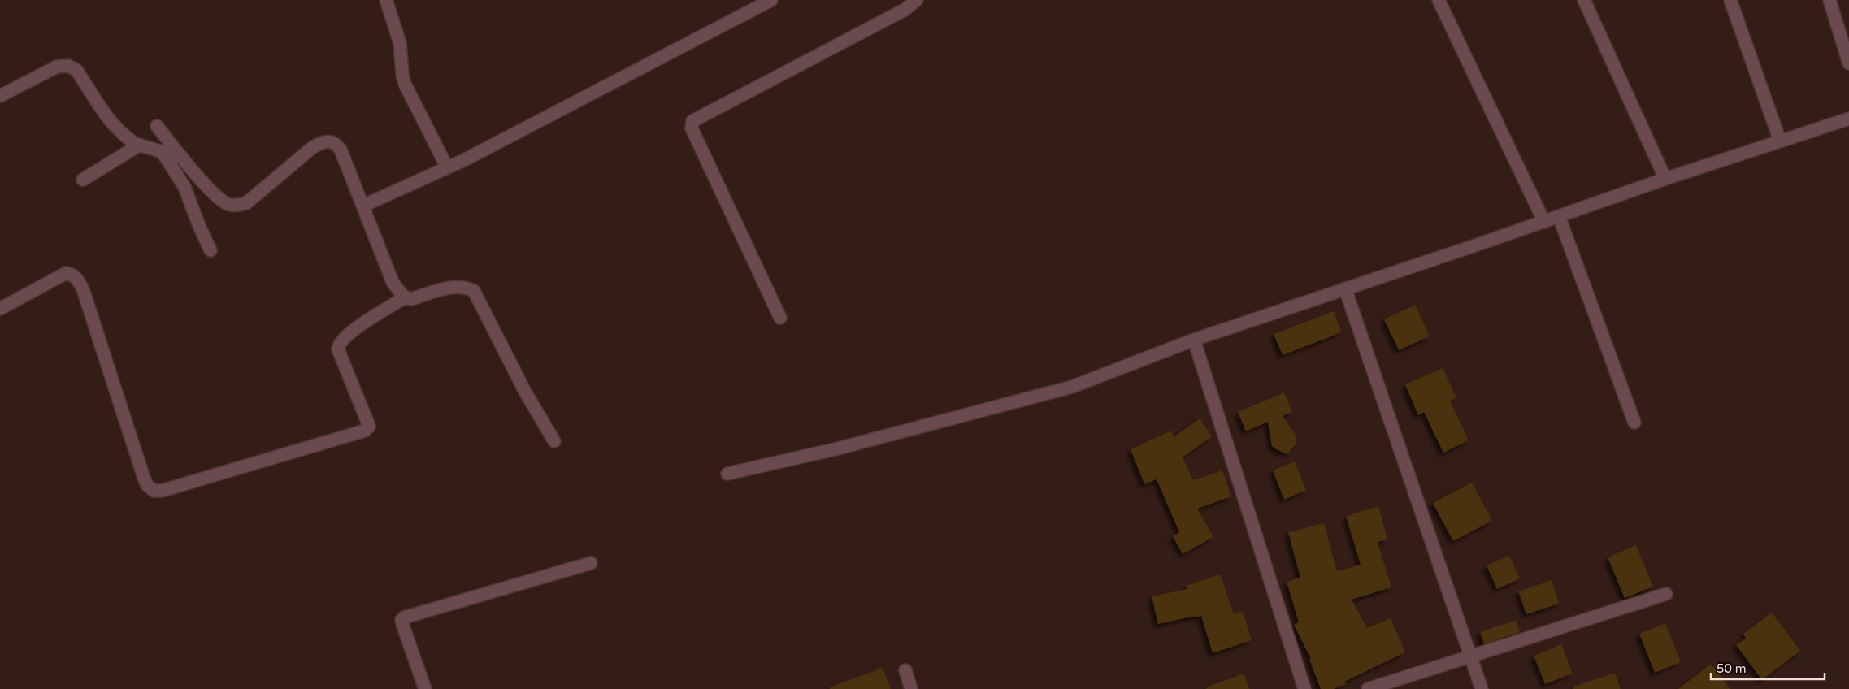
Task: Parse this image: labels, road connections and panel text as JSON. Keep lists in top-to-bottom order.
{
  "scale_bar": "50 m"
}
